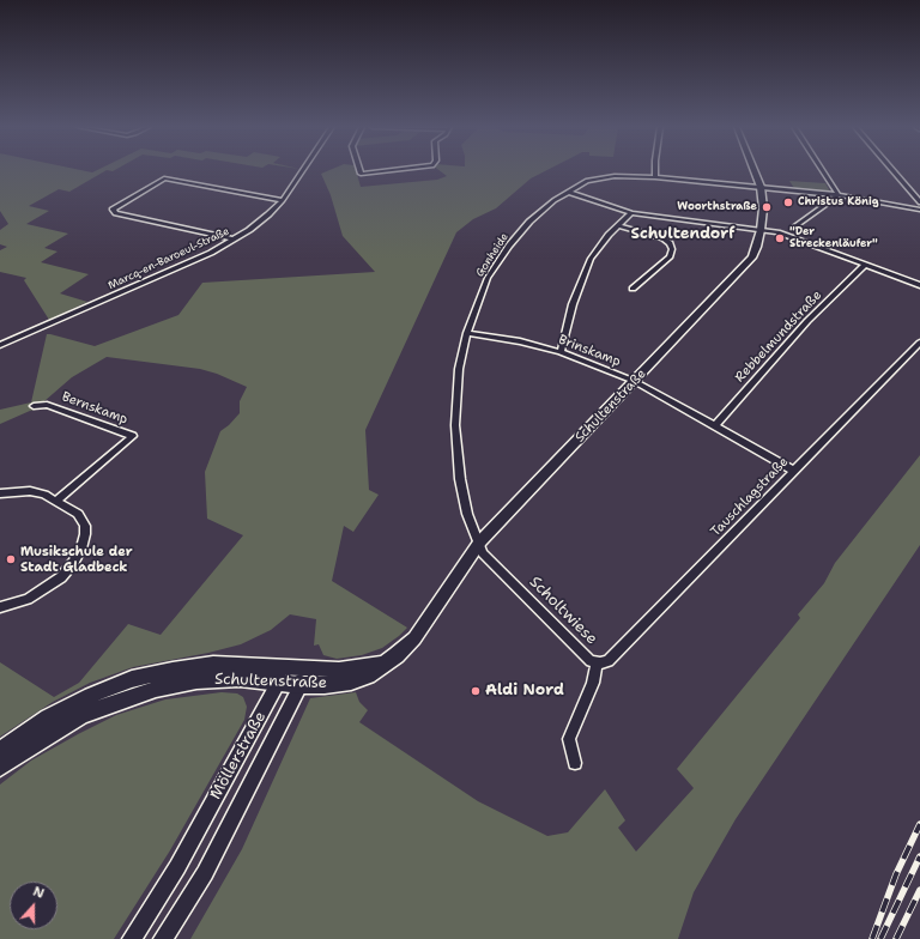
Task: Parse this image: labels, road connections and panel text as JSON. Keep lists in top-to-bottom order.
{
  "streets": {
    "main road": ["Schultenstraße"],
    "street": [
      "Gonheide",
      "Marcq-en-Baroeul-Straße",
      "Rebbelmundstraße",
      "Brinskamp",
      "Bernskamp",
      "Tauschlagstraße",
      "Scholtwiese",
      "Möllerstraße"
    ]
  },
  "crossings": [
    ["Gonheide", "Brinskamp"],
    ["Gonheide", "Schultenstraße"],
    ["Gonheide", "Scholtwiese"],
    ["Rebbelmundstraße", "Brinskamp"],
    ["Brinskamp", "Schultenstraße"],
    ["Brinskamp", "Tauschlagstraße"],
    ["Schultenstraße", "Scholtwiese"],
    ["Schultenstraße", "Möllerstraße"],
    ["Tauschlagstraße", "Scholtwiese"]
  ],
  "districts": ["Schultendorf"],
  "places": [
    "Christus König",
    "Woorthstraße",
    "\"Der Streckenläufer\"",
    "Musikschule der Stadt Gladbeck",
    "Aldi Nord"
  ],
  "north": "top"
}
